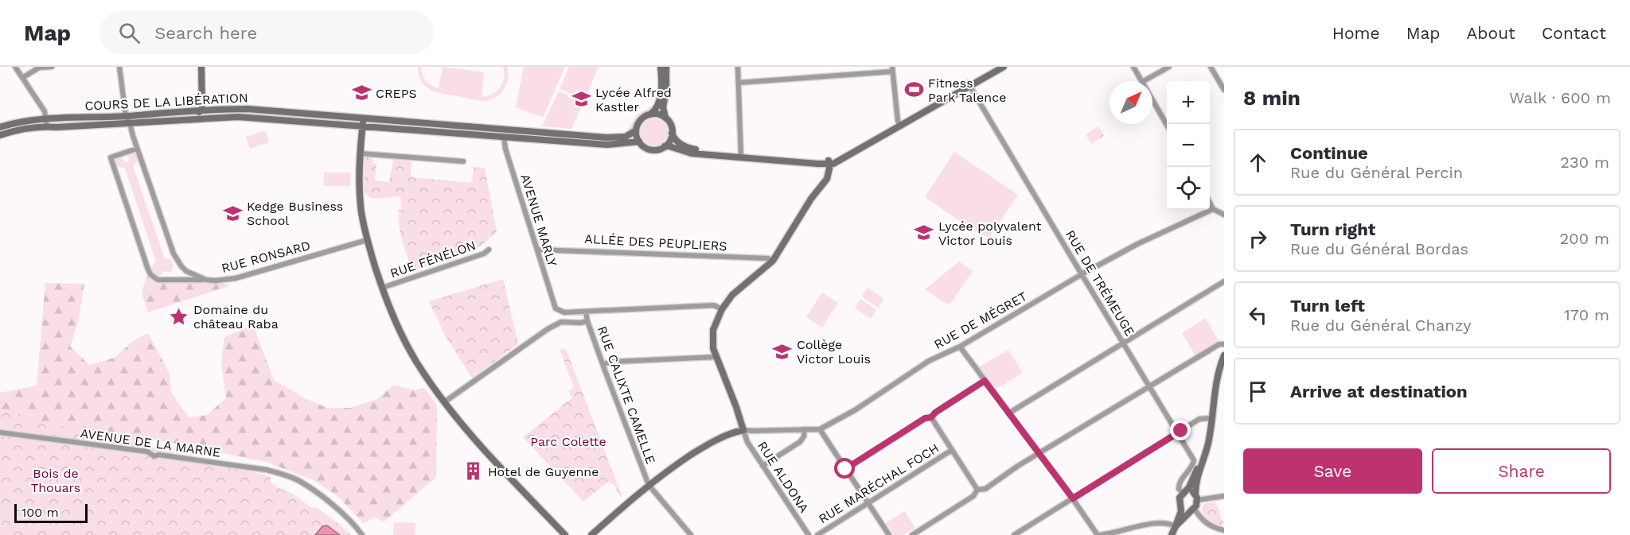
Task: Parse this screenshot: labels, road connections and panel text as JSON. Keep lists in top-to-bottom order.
{
  "streets": {
    "main road": ["COURS DE LA LIBÉRATION"],
    "street": [
      "AVENUE MARLY",
      "ALLÉE DES PEUPLIERS",
      "RUE RONSARD",
      "RUE FÉNÉLON",
      "RUE DE TRÉMEUGE",
      "RUE DE MÉGRET",
      "RUE CALIXTE CAMELLE",
      "AVENUE DE LA MARNE",
      "RUE ALDONA",
      "RUE MARÉCHAL FOCH"
    ]
  },
  "crossings": [
    ["COURS DE LA LIBÉRATION", "AVENUE MARLY"],
    ["COURS DE LA LIBÉRATION", "RUE RONSARD"],
    ["AVENUE MARLY", "ALLÉE DES PEUPLIERS"],
    ["AVENUE MARLY", "RUE CALIXTE CAMELLE"],
    ["RUE DE TRÉMEUGE", "RUE DE MÉGRET"],
    ["RUE DE MÉGRET", "RUE ALDONA"]
  ],
  "parks": ["Parc Colette", "Bois de Thouars"],
  "places": {
    "sports": ["Fitness Park Talence"],
    "school or university": [
      "CREPS",
      "Lycée Alfred Kastler",
      "Kedge Business School",
      "Lycée polyvalent Victor Louis",
      "Collège Victor Louis"
    ],
    "place": ["Domaine du château Raba"],
    "building": ["Hotel de Guyenne"]
  },
  "scale_bar": "100 m",
  "north": "top right",
  "page": {
    "header": "Map",
    "search": "Search here",
    "nav": [
      "Home",
      "Map",
      "About",
      "Contact"
    ],
    "heading": ["8 min", "Walk · 600 m"],
    "map_buttons": ["+", "−"],
    "list": [
      ["Continue", "Rue du Général Percin", "230 m"],
      ["Turn right", "Rue du Général Bordas", "200 m"],
      ["Turn left", "Rue du Général Chanzy", "170 m"],
      "Arrive at destination"
    ],
    "buttons": ["Save", "Share"],
    "scale": "100 m"
  }
}
